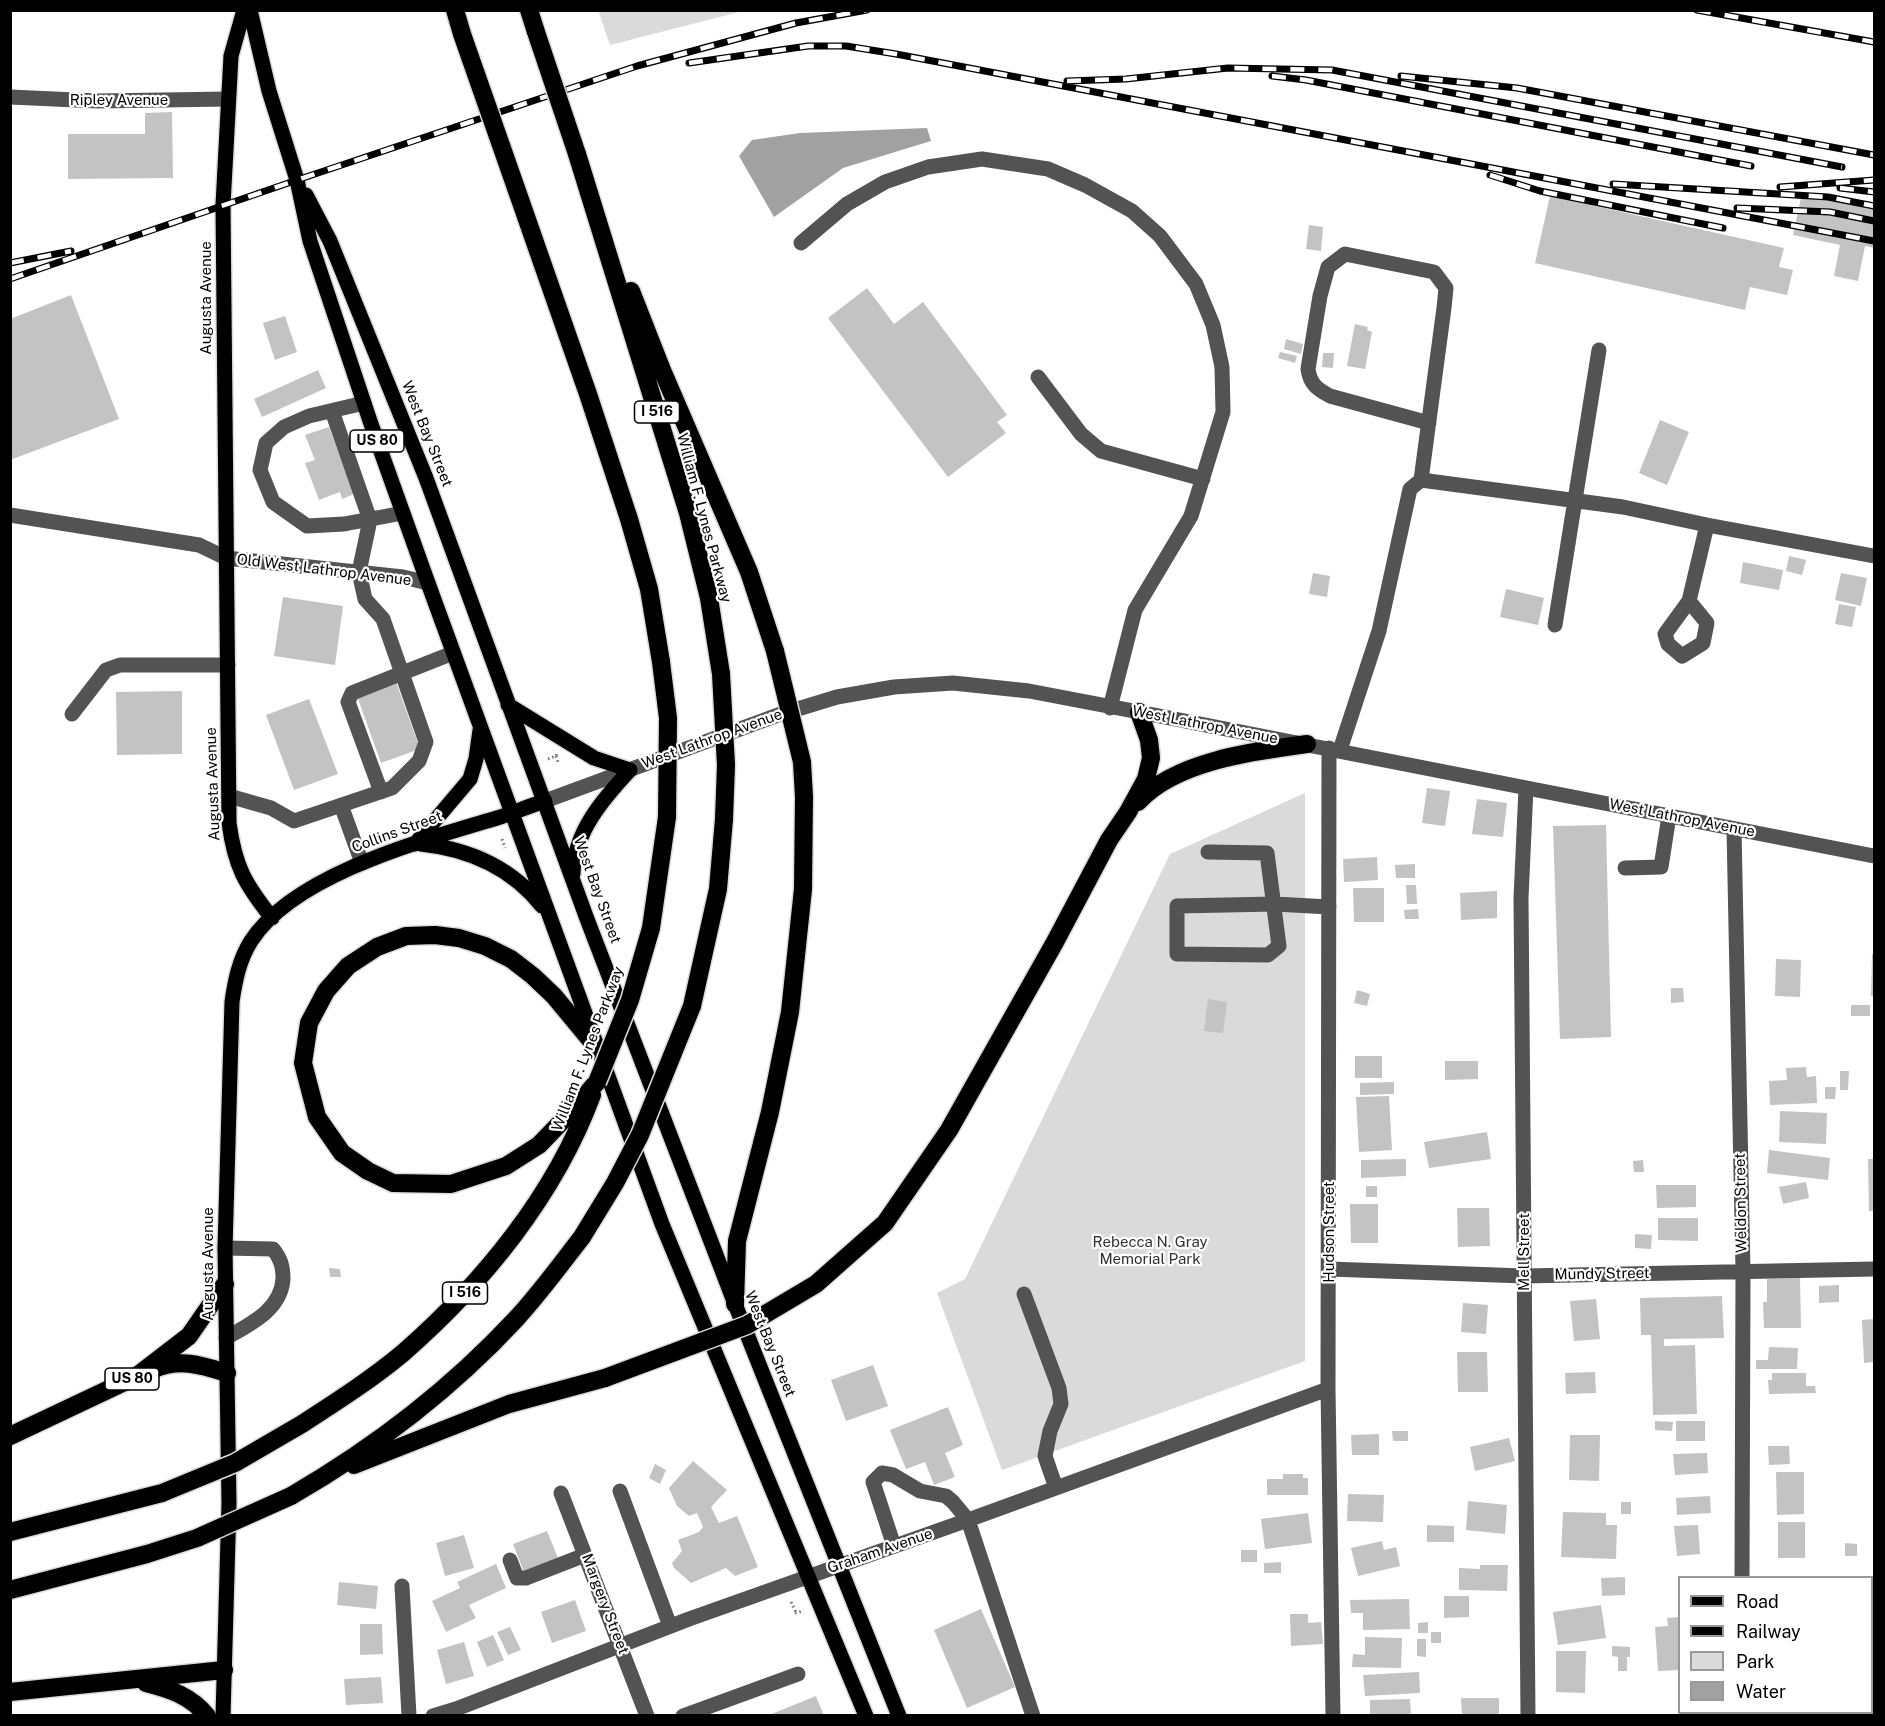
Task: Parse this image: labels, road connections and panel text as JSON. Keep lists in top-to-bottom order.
{
  "streets": {
    "highway": ["I 516", "US 80", "William F. Lynes Parkway"],
    "main road": ["Augusta Avenue", "West Bay Street", "Collins Street"],
    "street": [
      "Ripley Avenue",
      "Old West Lathrop Avenue",
      "West Lathrop Avenue",
      "Weldon Street",
      "Hudson Street",
      "Mell Street",
      "Mundy Street",
      "Graham Avenue",
      "Margery Street"
    ]
  },
  "crossings": [
    ["Ripley Avenue", "Augusta Avenue"],
    ["Augusta Avenue", "US 80"],
    ["Augusta Avenue", "Old West Lathrop Avenue"],
    ["Augusta Avenue", "Collins Street"],
    ["West Bay Street", "Old West Lathrop Avenue"],
    ["West Bay Street", "West Lathrop Avenue"],
    ["West Bay Street", "Collins Street"],
    ["West Bay Street", "Graham Avenue"],
    ["West Lathrop Avenue", "Collins Street"],
    ["West Lathrop Avenue", "Weldon Street"],
    ["West Lathrop Avenue", "Hudson Street"],
    ["West Lathrop Avenue", "Mell Street"],
    ["Weldon Street", "Mundy Street"],
    ["Hudson Street", "Mundy Street"],
    ["Hudson Street", "Graham Avenue"],
    ["Mell Street", "Mundy Street"],
    ["Graham Avenue", "Margery Street"]
  ],
  "parks": ["Rebecca N. Gray Memorial Park"],
  "legend": [
    "Road",
    "Railway",
    "Park",
    "Water"
  ]
}
